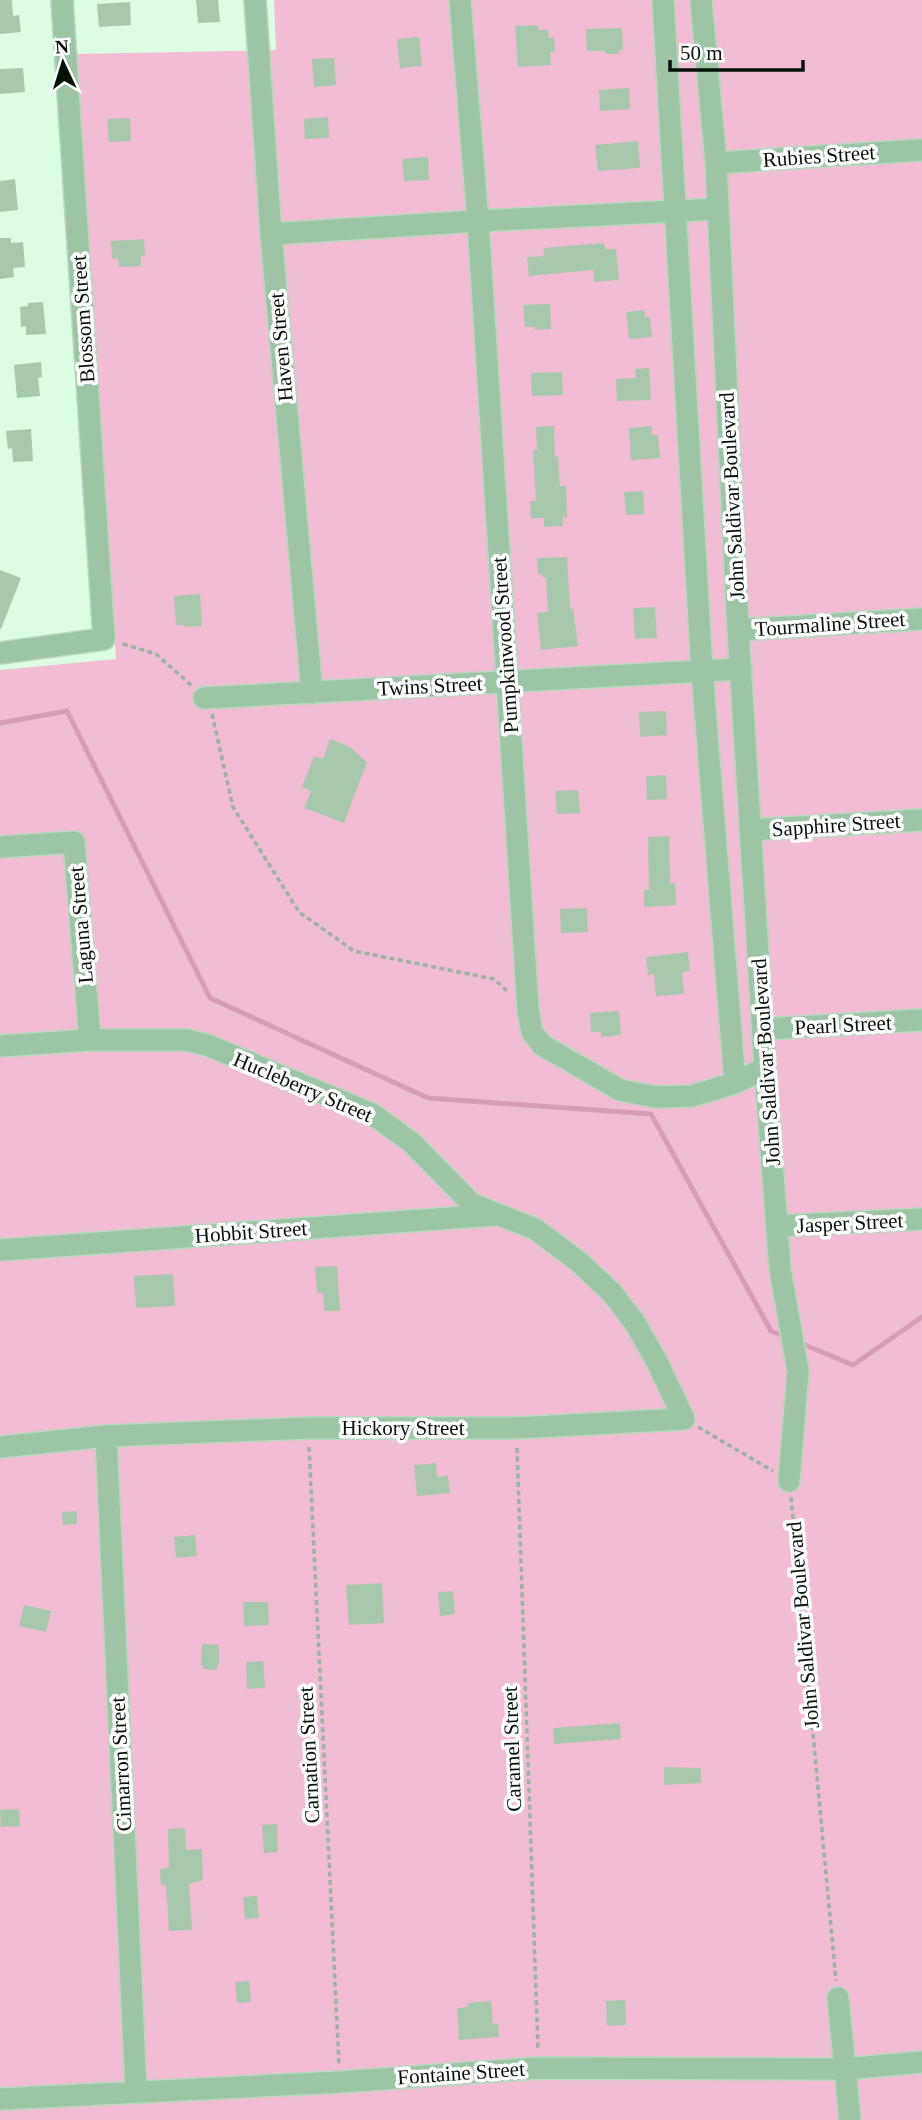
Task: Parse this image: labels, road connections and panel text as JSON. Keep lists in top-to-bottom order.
{
  "streets": {
    "street": [
      "Rubies Street",
      "Blossom Street",
      "Haven Street",
      "John Saldivar Boulevard",
      "Tourmaline Street",
      "Pumpkinwood Street",
      "Twins Street",
      "Sapphire Street",
      "Laguna Street",
      "Pearl Street",
      "Hucleberry Street",
      "Jasper Street",
      "Hobbit Street",
      "Hickory Street",
      "Cimarron Street",
      "Fontaine Street"
    ],
    "path": ["Caramel Street", "Carnation Street"]
  },
  "crossings": [
    ["Rubies Street", "John Saldivar Boulevard"],
    ["Haven Street", "Twins Street"],
    ["John Saldivar Boulevard", "Tourmaline Street"],
    ["John Saldivar Boulevard", "Pumpkinwood Street"],
    ["John Saldivar Boulevard", "Twins Street"],
    ["John Saldivar Boulevard", "Sapphire Street"],
    ["John Saldivar Boulevard", "Pearl Street"],
    ["John Saldivar Boulevard", "Jasper Street"],
    ["Pumpkinwood Street", "Twins Street"],
    ["Laguna Street", "Hucleberry Street"],
    ["Hucleberry Street", "Hobbit Street"],
    ["Hucleberry Street", "Hickory Street"],
    ["Hickory Street", "Caramel Street"],
    ["Hickory Street", "Carnation Street"],
    ["Hickory Street", "Cimarron Street"],
    ["Caramel Street", "Fontaine Street"],
    ["Carnation Street", "Fontaine Street"],
    ["Cimarron Street", "Fontaine Street"]
  ],
  "scale_bar": "50 m",
  "north": "top"
}
